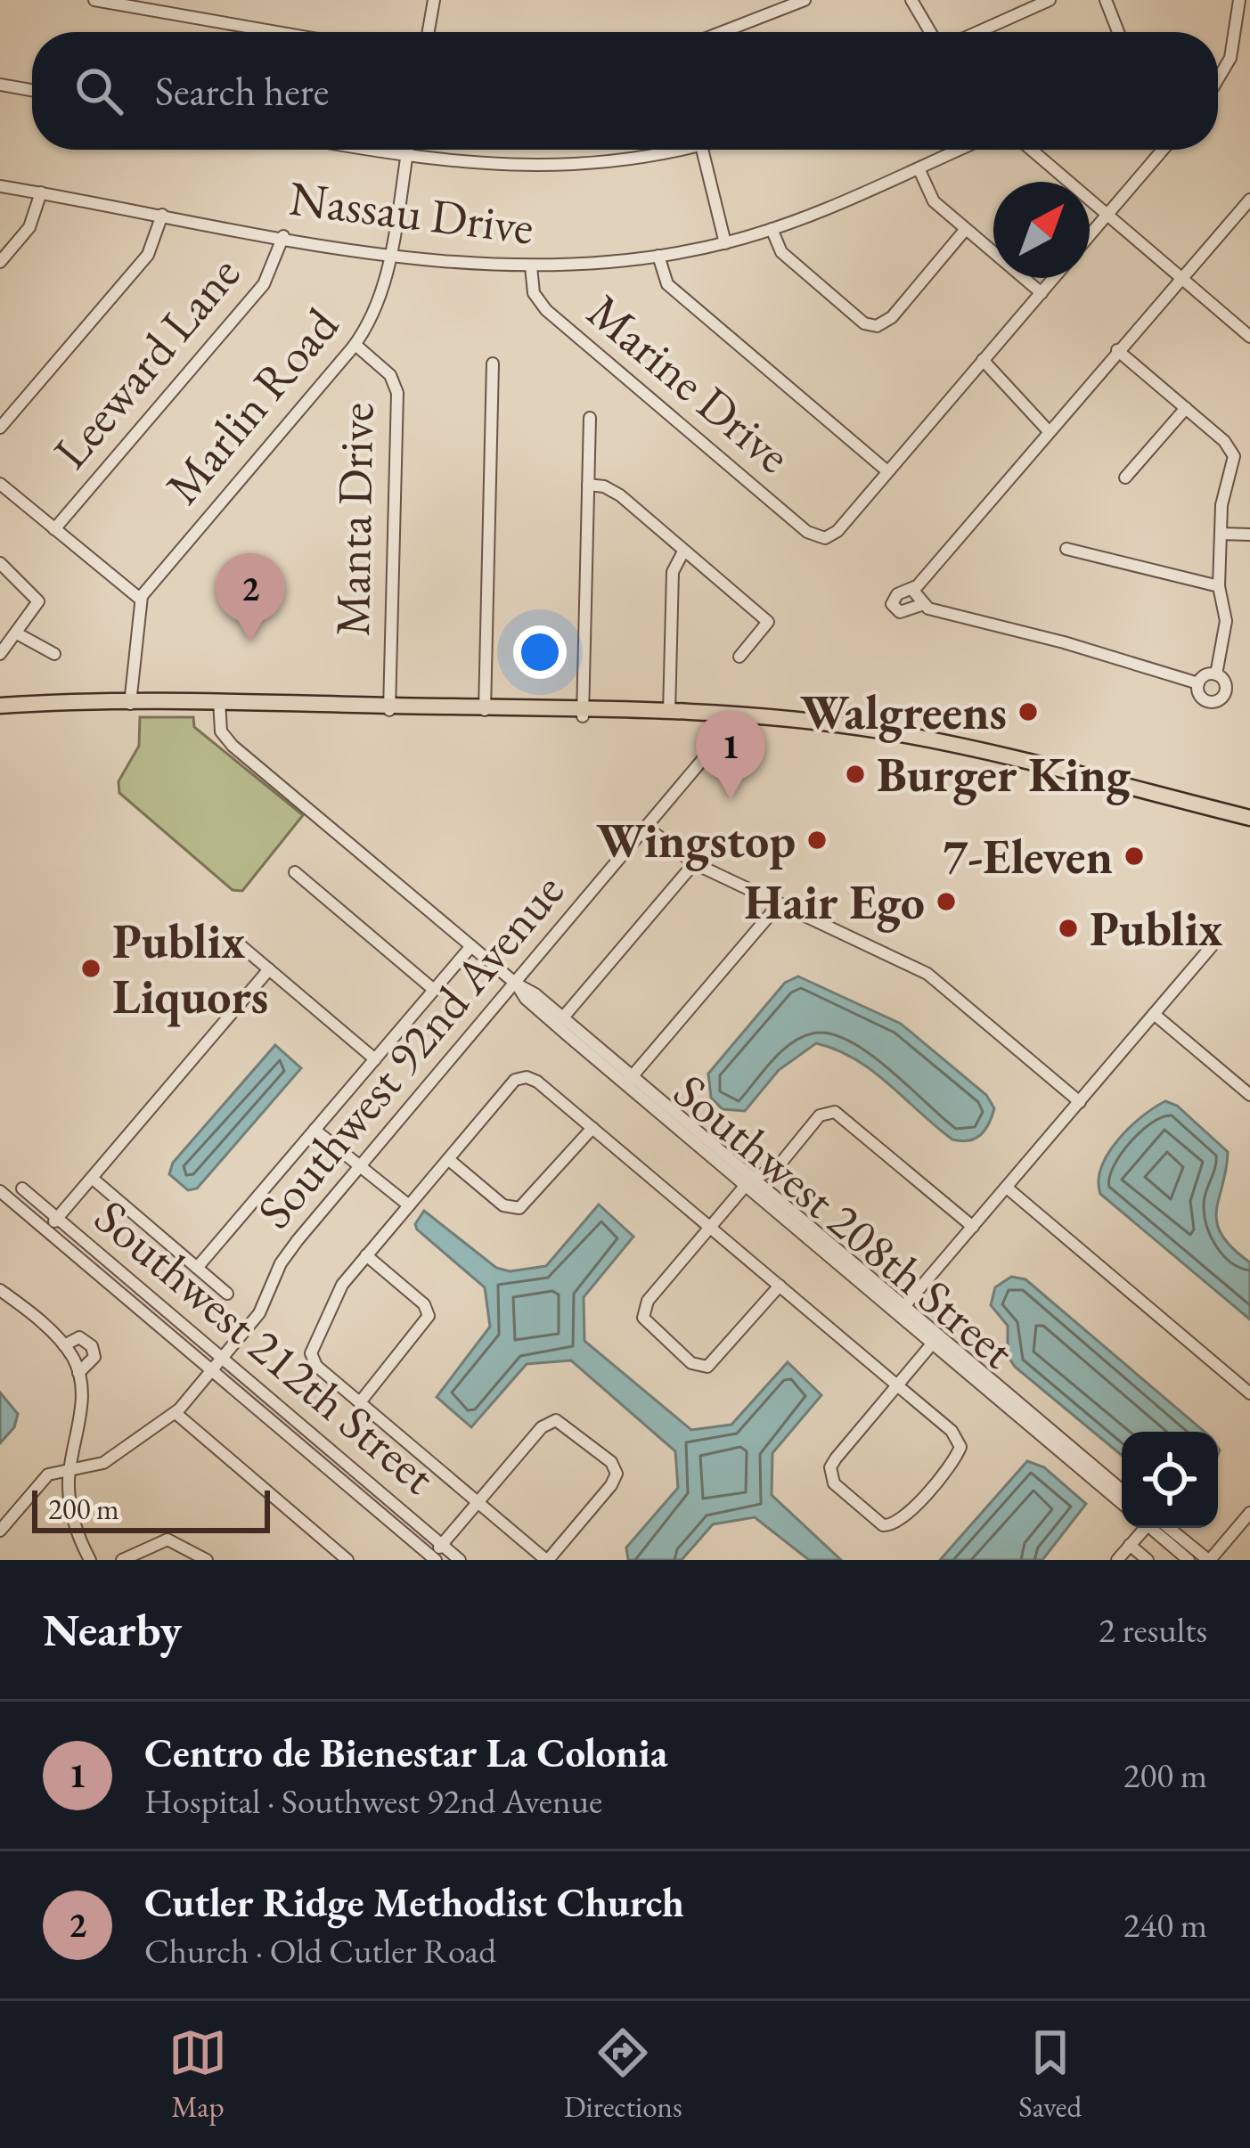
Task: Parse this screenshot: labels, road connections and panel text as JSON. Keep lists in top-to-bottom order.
{
  "streets": {
    "street": [
      "Nassau Drive",
      "Leeward Lane",
      "Marine Drive",
      "Marlin Road",
      "Manta Drive",
      "Southwest 92nd Avenue",
      "Southwest 208th Street",
      "Southwest 212th Street"
    ]
  },
  "crossings": [
    ["Nassau Drive", "Leeward Lane"],
    ["Nassau Drive", "Marine Drive"],
    ["Nassau Drive", "Marlin Road"],
    ["Marlin Road", "Manta Drive"],
    ["Southwest 92nd Avenue", "Southwest 208th Street"],
    ["Southwest 92nd Avenue", "Southwest 212th Street"]
  ],
  "places": [
    "Walgreens",
    "Burger King",
    "Wingstop",
    "7-Eleven",
    "Hair Ego",
    "Publix",
    "Publix Liquors"
  ],
  "scale_bar": "200 m",
  "north": "top right",
  "page": {
    "search": "Search here",
    "pins": ["2", "1"],
    "scale": "200 m",
    "heading": ["Nearby", "2 results"],
    "list": [
      {
        "mark": "1",
        "name": "Centro de Bienestar La Colonia",
        "note": "Hospital · Southwest 92nd Avenue",
        "value": "200 m"
      },
      {
        "mark": "2",
        "name": "Cutler Ridge Methodist Church",
        "note": "Church · Old Cutler Road",
        "value": "240 m"
      }
    ],
    "nav": ["Map", "Directions", "Saved"]
  }
}
